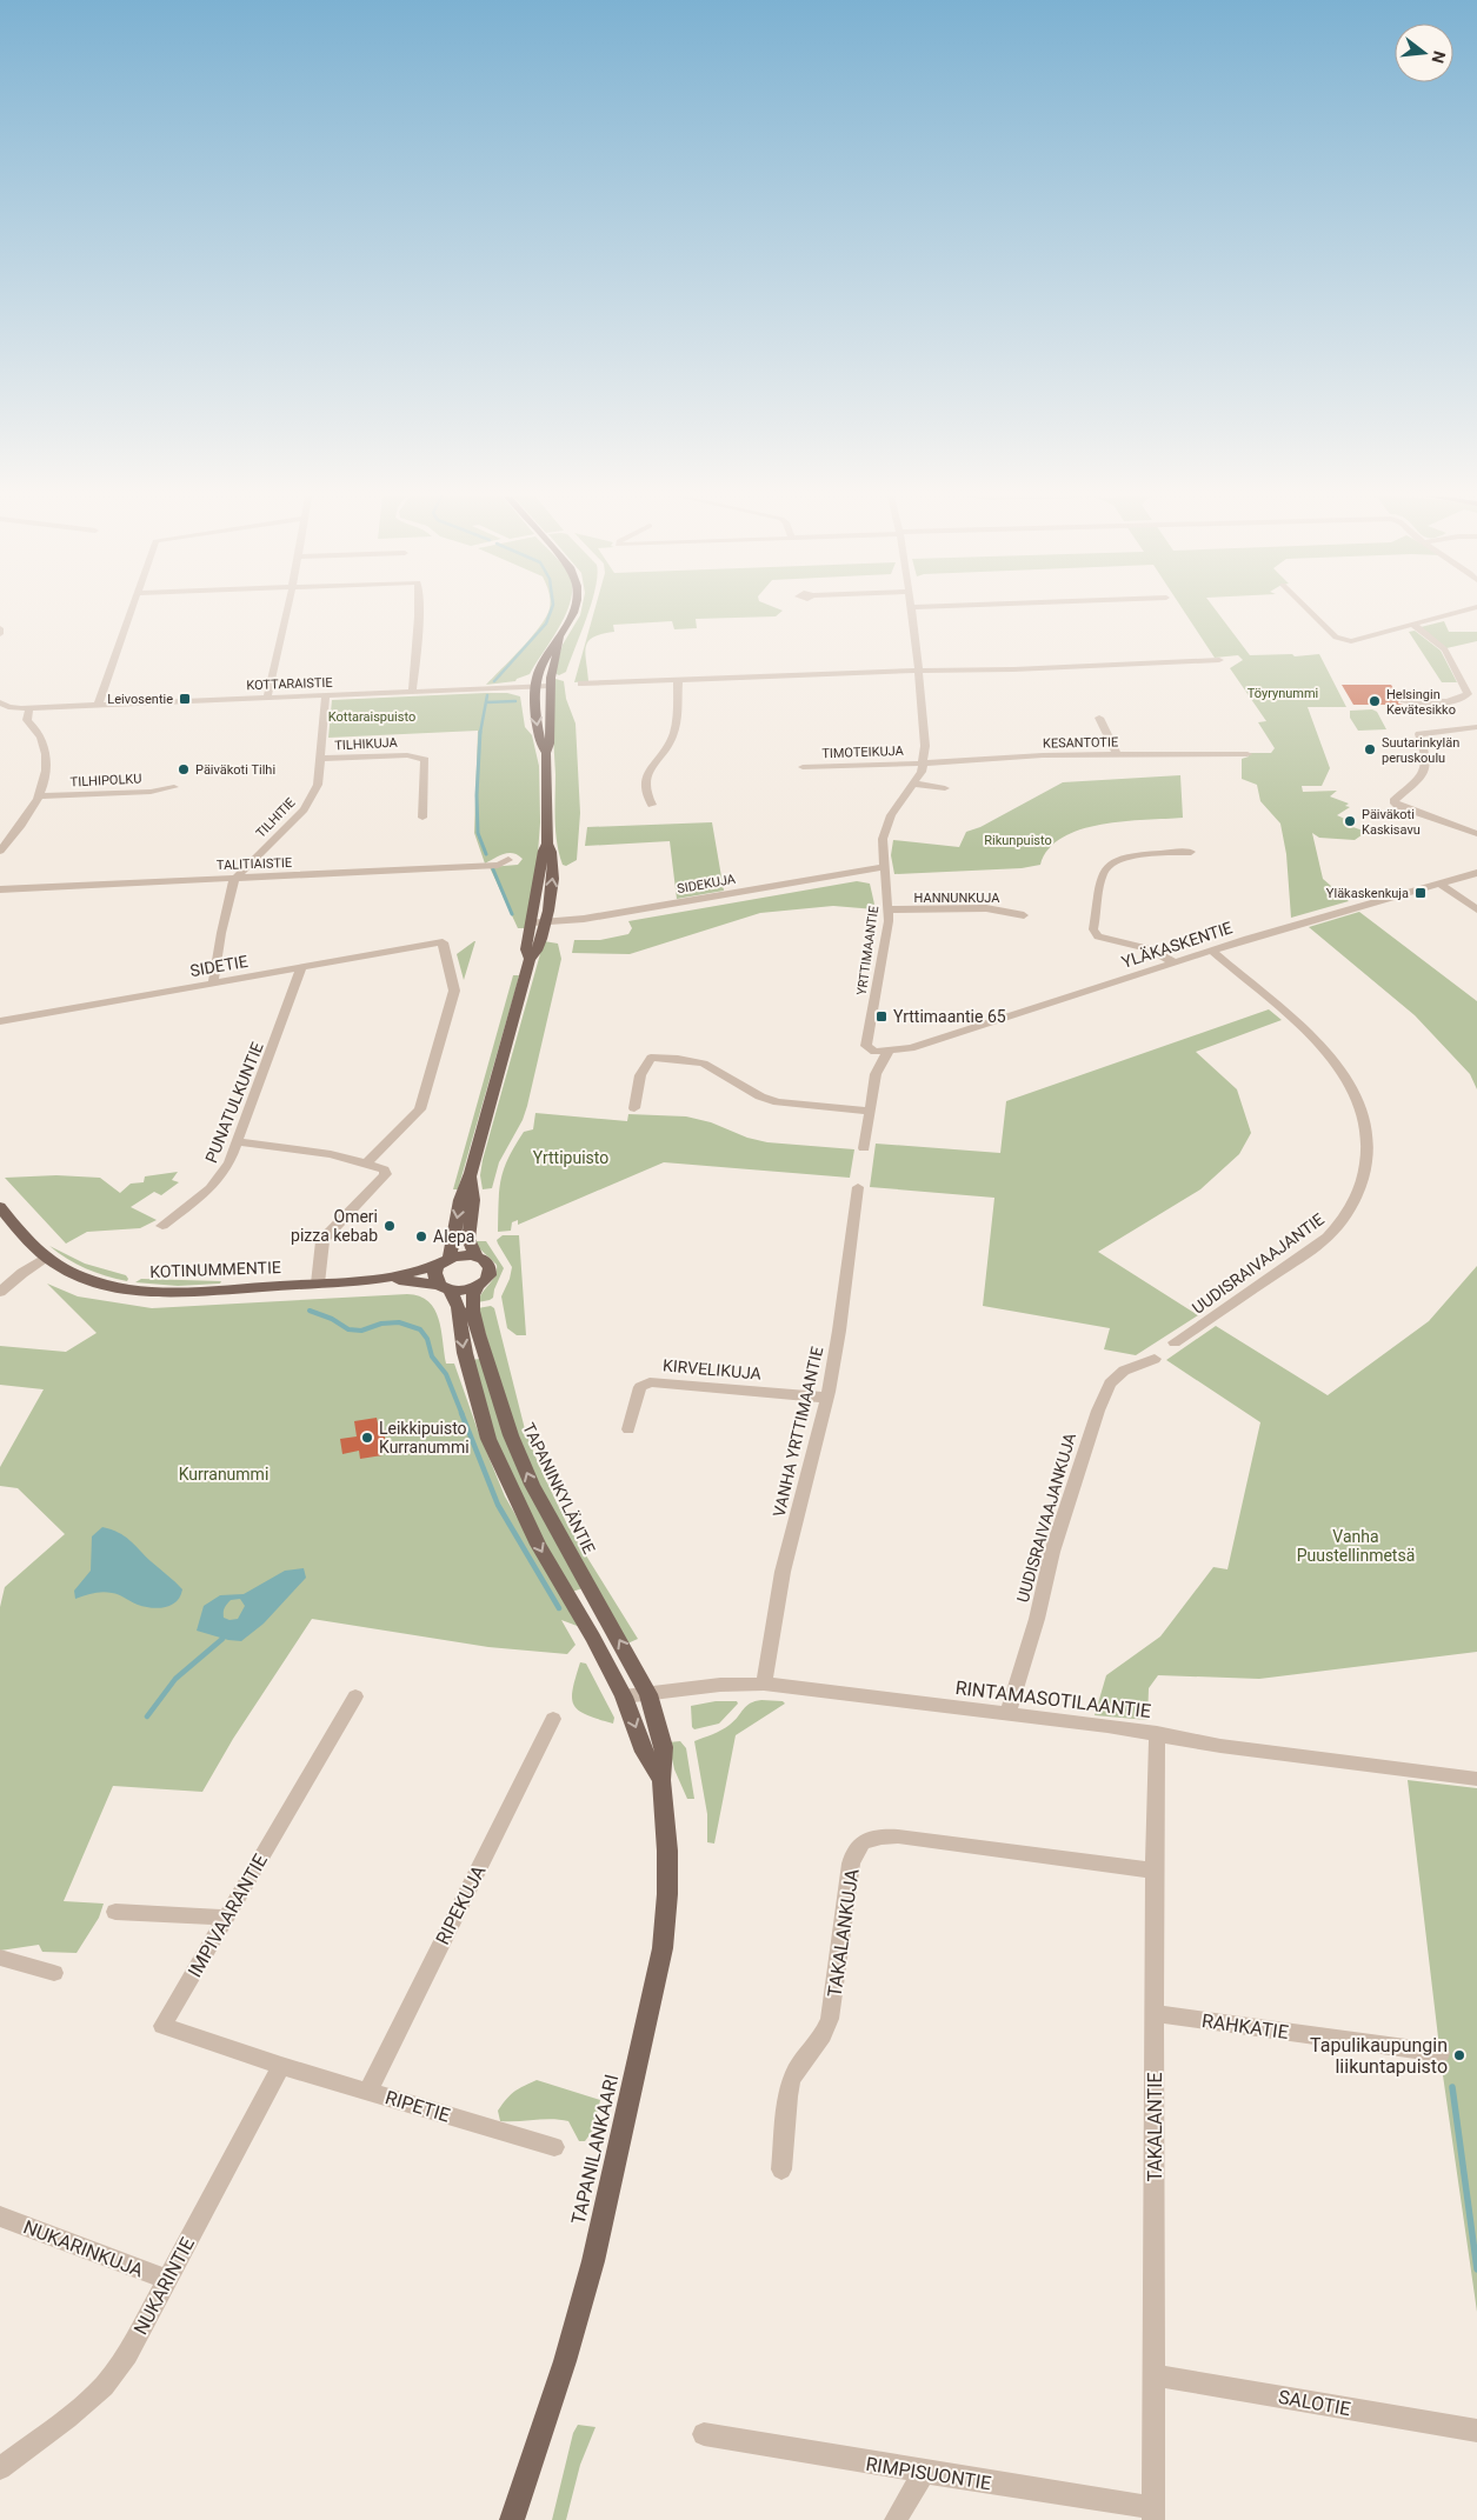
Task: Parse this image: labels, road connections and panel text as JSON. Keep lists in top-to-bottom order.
{
  "streets": {
    "main road": ["KOTINUMMENTIE", "TAPANINKYLÄNTIE", "TAPANILANKAARI"],
    "street": [
      "KOTTARAISTIE",
      "KESANTOTIE",
      "TILHIKUJA",
      "TIMOTEIKUJA",
      "TILHIPOLKU",
      "TILHITIE",
      "TALITIAISTIE",
      "SIDEKUJA",
      "HANNUNKUJA",
      "YLÄKASKENTIE",
      "YRTTIMAANTIE",
      "SIDETIE",
      "PUNATULKUNTIE",
      "UUDISRAIVAAJANTIE",
      "KIRVELIKUJA",
      "VANHA YRTTIMAANTIE",
      "UUDISRAIVAAJANKUJA",
      "RINTAMASOTILAANTIE",
      "RIPEKUJA",
      "IMPIVAARANTIE",
      "TAKALANKUJA",
      "RAHKATIE",
      "RIPETIE",
      "TAKALANTIE",
      "NUKARINKUJA",
      "NUKARINTIE",
      "SALOTIE",
      "RIMPISUONTIE"
    ]
  },
  "crossings": [
    ["KOTTARAISTIE", "TILHITIE"],
    ["KESANTOTIE", "TIMOTEIKUJA"],
    ["KESANTOTIE", "YRTTIMAANTIE"],
    ["TILHIKUJA", "TILHITIE"],
    ["TIMOTEIKUJA", "YRTTIMAANTIE"],
    ["TILHITIE", "TALITIAISTIE"],
    ["SIDEKUJA", "YRTTIMAANTIE"],
    ["HANNUNKUJA", "YRTTIMAANTIE"],
    ["YLÄKASKENTIE", "YRTTIMAANTIE"],
    ["YLÄKASKENTIE", "UUDISRAIVAAJANTIE"],
    ["SIDETIE", "PUNATULKUNTIE"],
    ["KOTINUMMENTIE", "TAPANINKYLÄNTIE"],
    ["KIRVELIKUJA", "VANHA YRTTIMAANTIE"],
    ["VANHA YRTTIMAANTIE", "RINTAMASOTILAANTIE"],
    ["TAPANINKYLÄNTIE", "RINTAMASOTILAANTIE"],
    ["TAPANINKYLÄNTIE", "TAPANILANKAARI"],
    ["UUDISRAIVAAJANKUJA", "RINTAMASOTILAANTIE"],
    ["RINTAMASOTILAANTIE", "TAKALANTIE"],
    ["RINTAMASOTILAANTIE", "TAPANILANKAARI"],
    ["RIPEKUJA", "RIPETIE"],
    ["IMPIVAARANTIE", "RIPETIE"],
    ["IMPIVAARANTIE", "NUKARINTIE"],
    ["TAKALANKUJA", "TAKALANTIE"],
    ["RAHKATIE", "TAKALANTIE"],
    ["RIPETIE", "NUKARINTIE"],
    ["TAKALANTIE", "SALOTIE"],
    ["TAKALANTIE", "RIMPISUONTIE"],
    ["NUKARINKUJA", "NUKARINTIE"]
  ],
  "parks": [
    "Töyrynummi",
    "Kottaraispuisto",
    "Rikunpuisto",
    "Yrttipuisto",
    "Kurranummi",
    "Vanha Puustellinmetsä"
  ],
  "places": {
    "transit": ["Leivosentie", "Yläkaskenkuja", "Yrttimaantie 65"],
    "other": [
      "Helsingin Kevätesikko",
      "Suutarinkylän peruskoulu",
      "Päiväkoti Tilhi",
      "Päiväkoti Kaskisavu",
      "Omeri pizza kebab",
      "Alepa",
      "Leikkipuisto Kurranummi",
      "Tapulikaupungin liikuntapuisto"
    ]
  },
  "north": "right"
}
